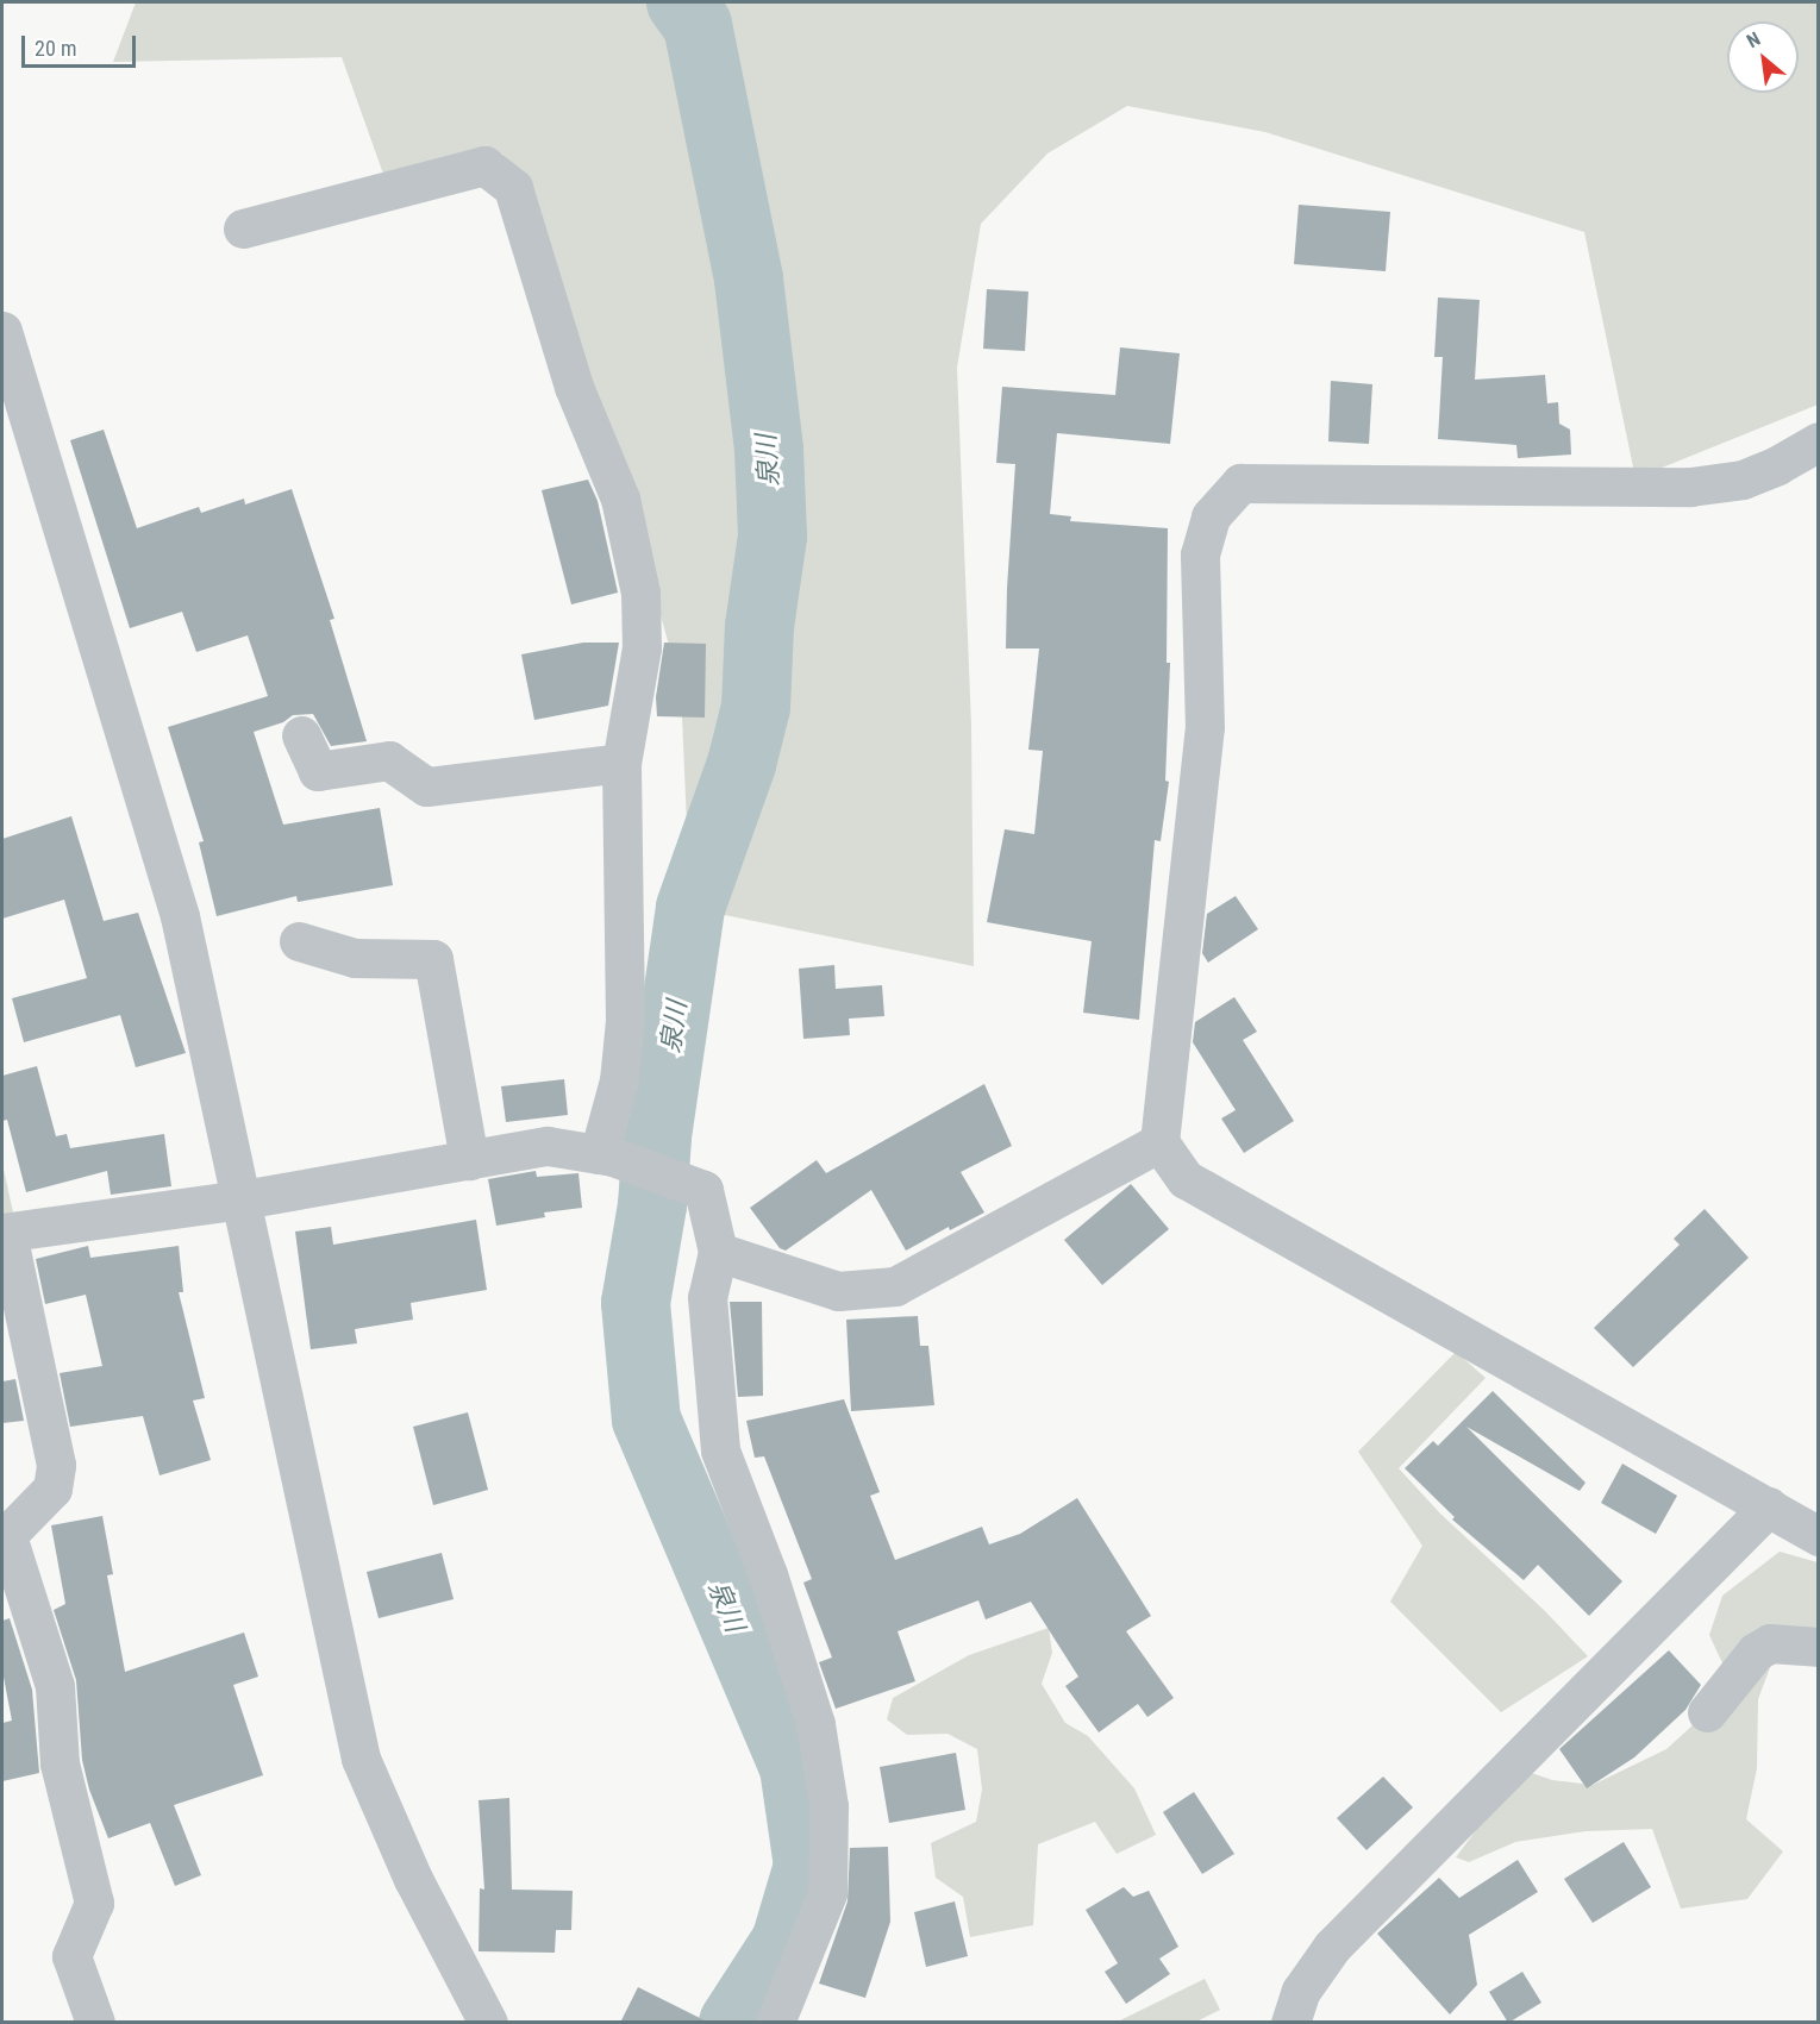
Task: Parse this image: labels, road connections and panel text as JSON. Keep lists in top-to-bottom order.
{
  "water": ["泉川"],
  "scale_bar": "20 m",
  "north": "top left"
}
